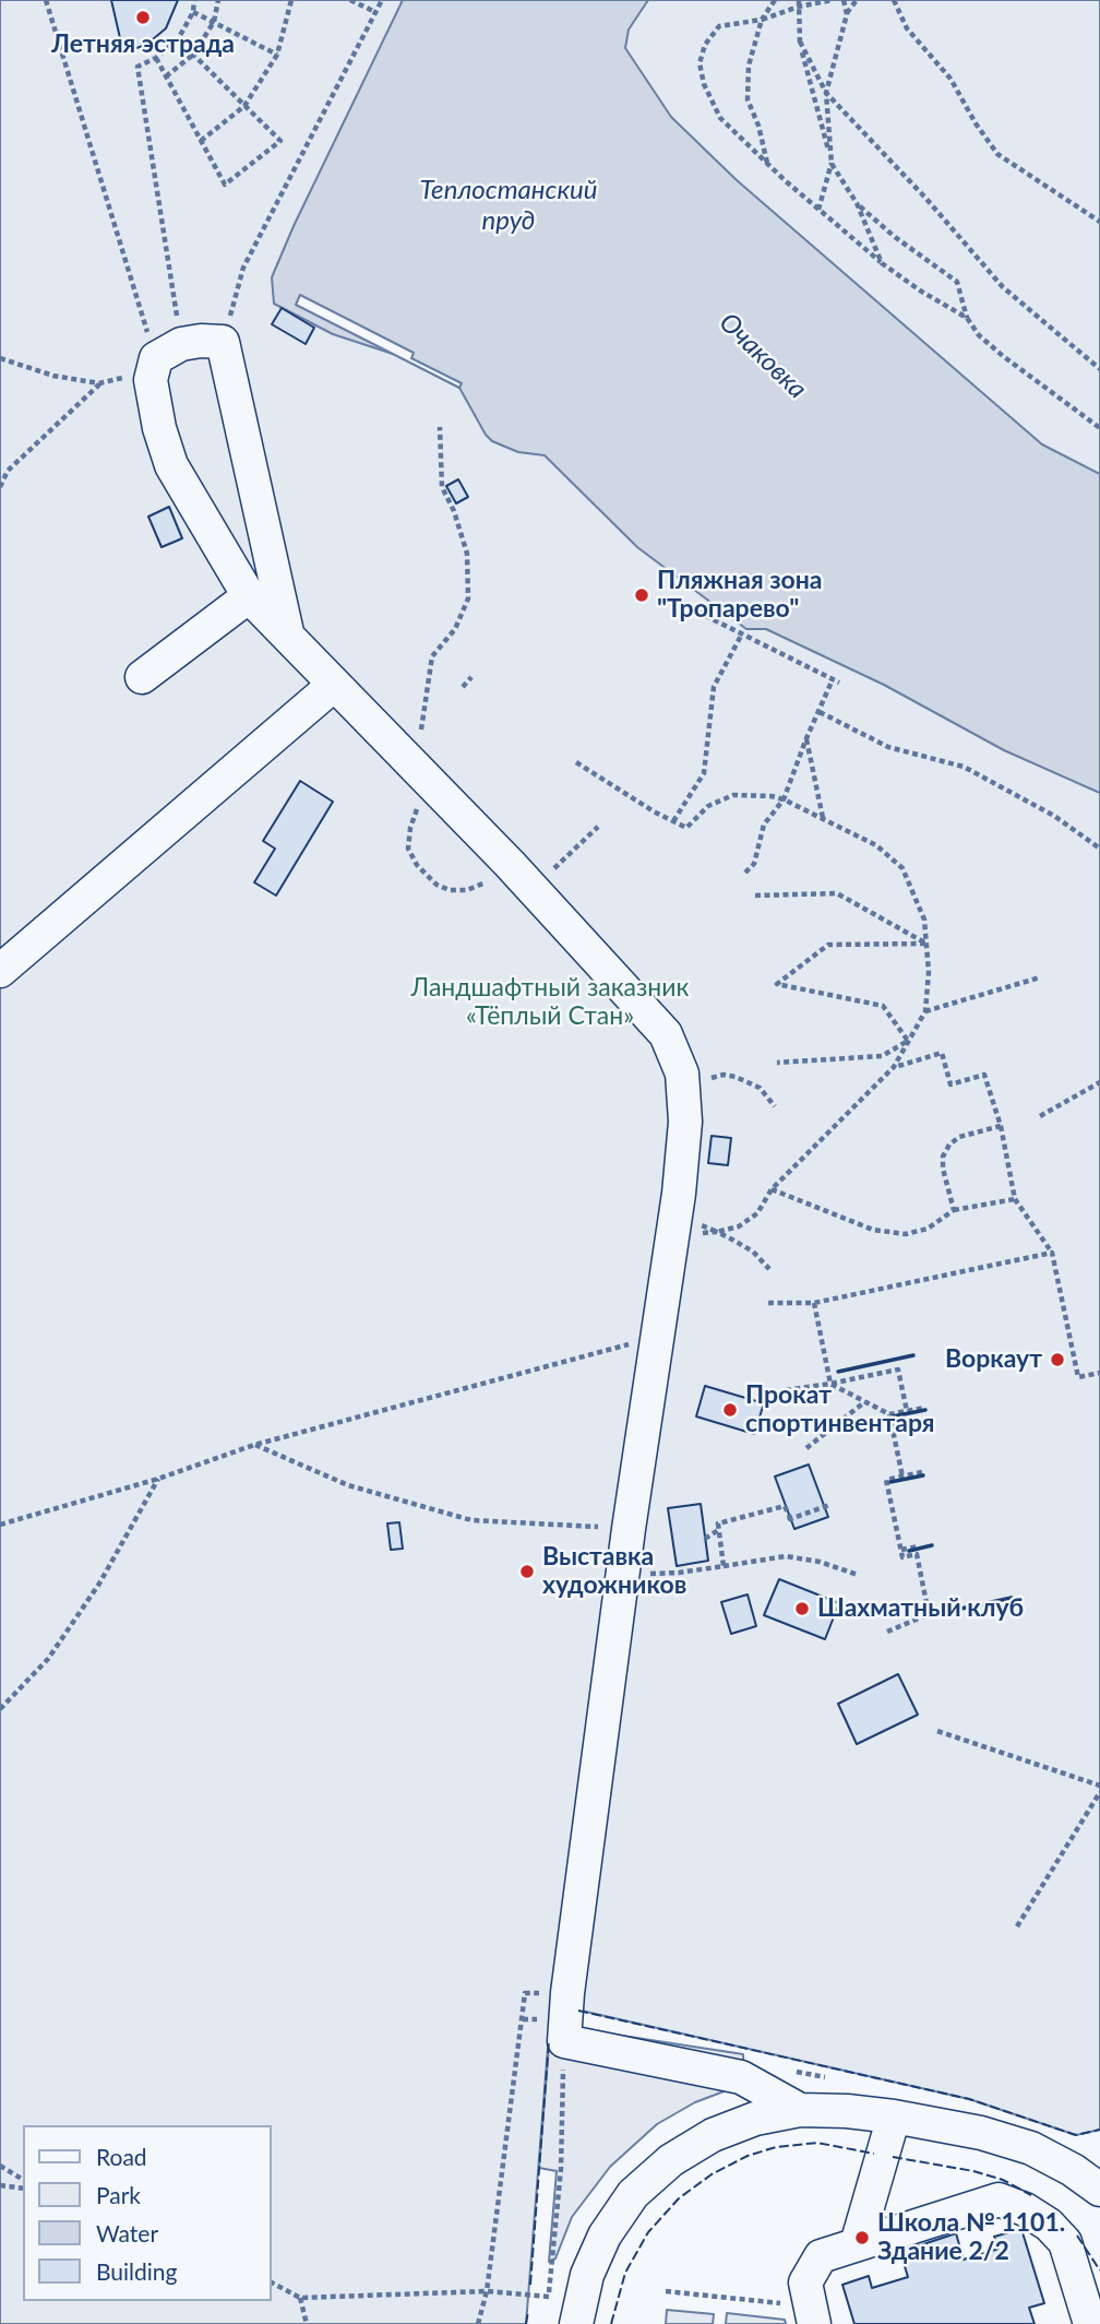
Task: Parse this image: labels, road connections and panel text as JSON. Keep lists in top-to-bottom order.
{
  "water": ["Теплостанский пруд", "Очаковка"],
  "parks": ["Ландшафтный заказник «Тёплый Стан»"],
  "places": [
    "Летняя эстрада",
    "Пляжная зона \"Тропарево\"",
    "Воркаут",
    "Прокат спортинвентаря",
    "Выставка художников",
    "Шахматный клуб",
    "Школа № 1101. Здание 2/2"
  ],
  "legend": [
    "Road",
    "Park",
    "Water",
    "Building"
  ]
}
